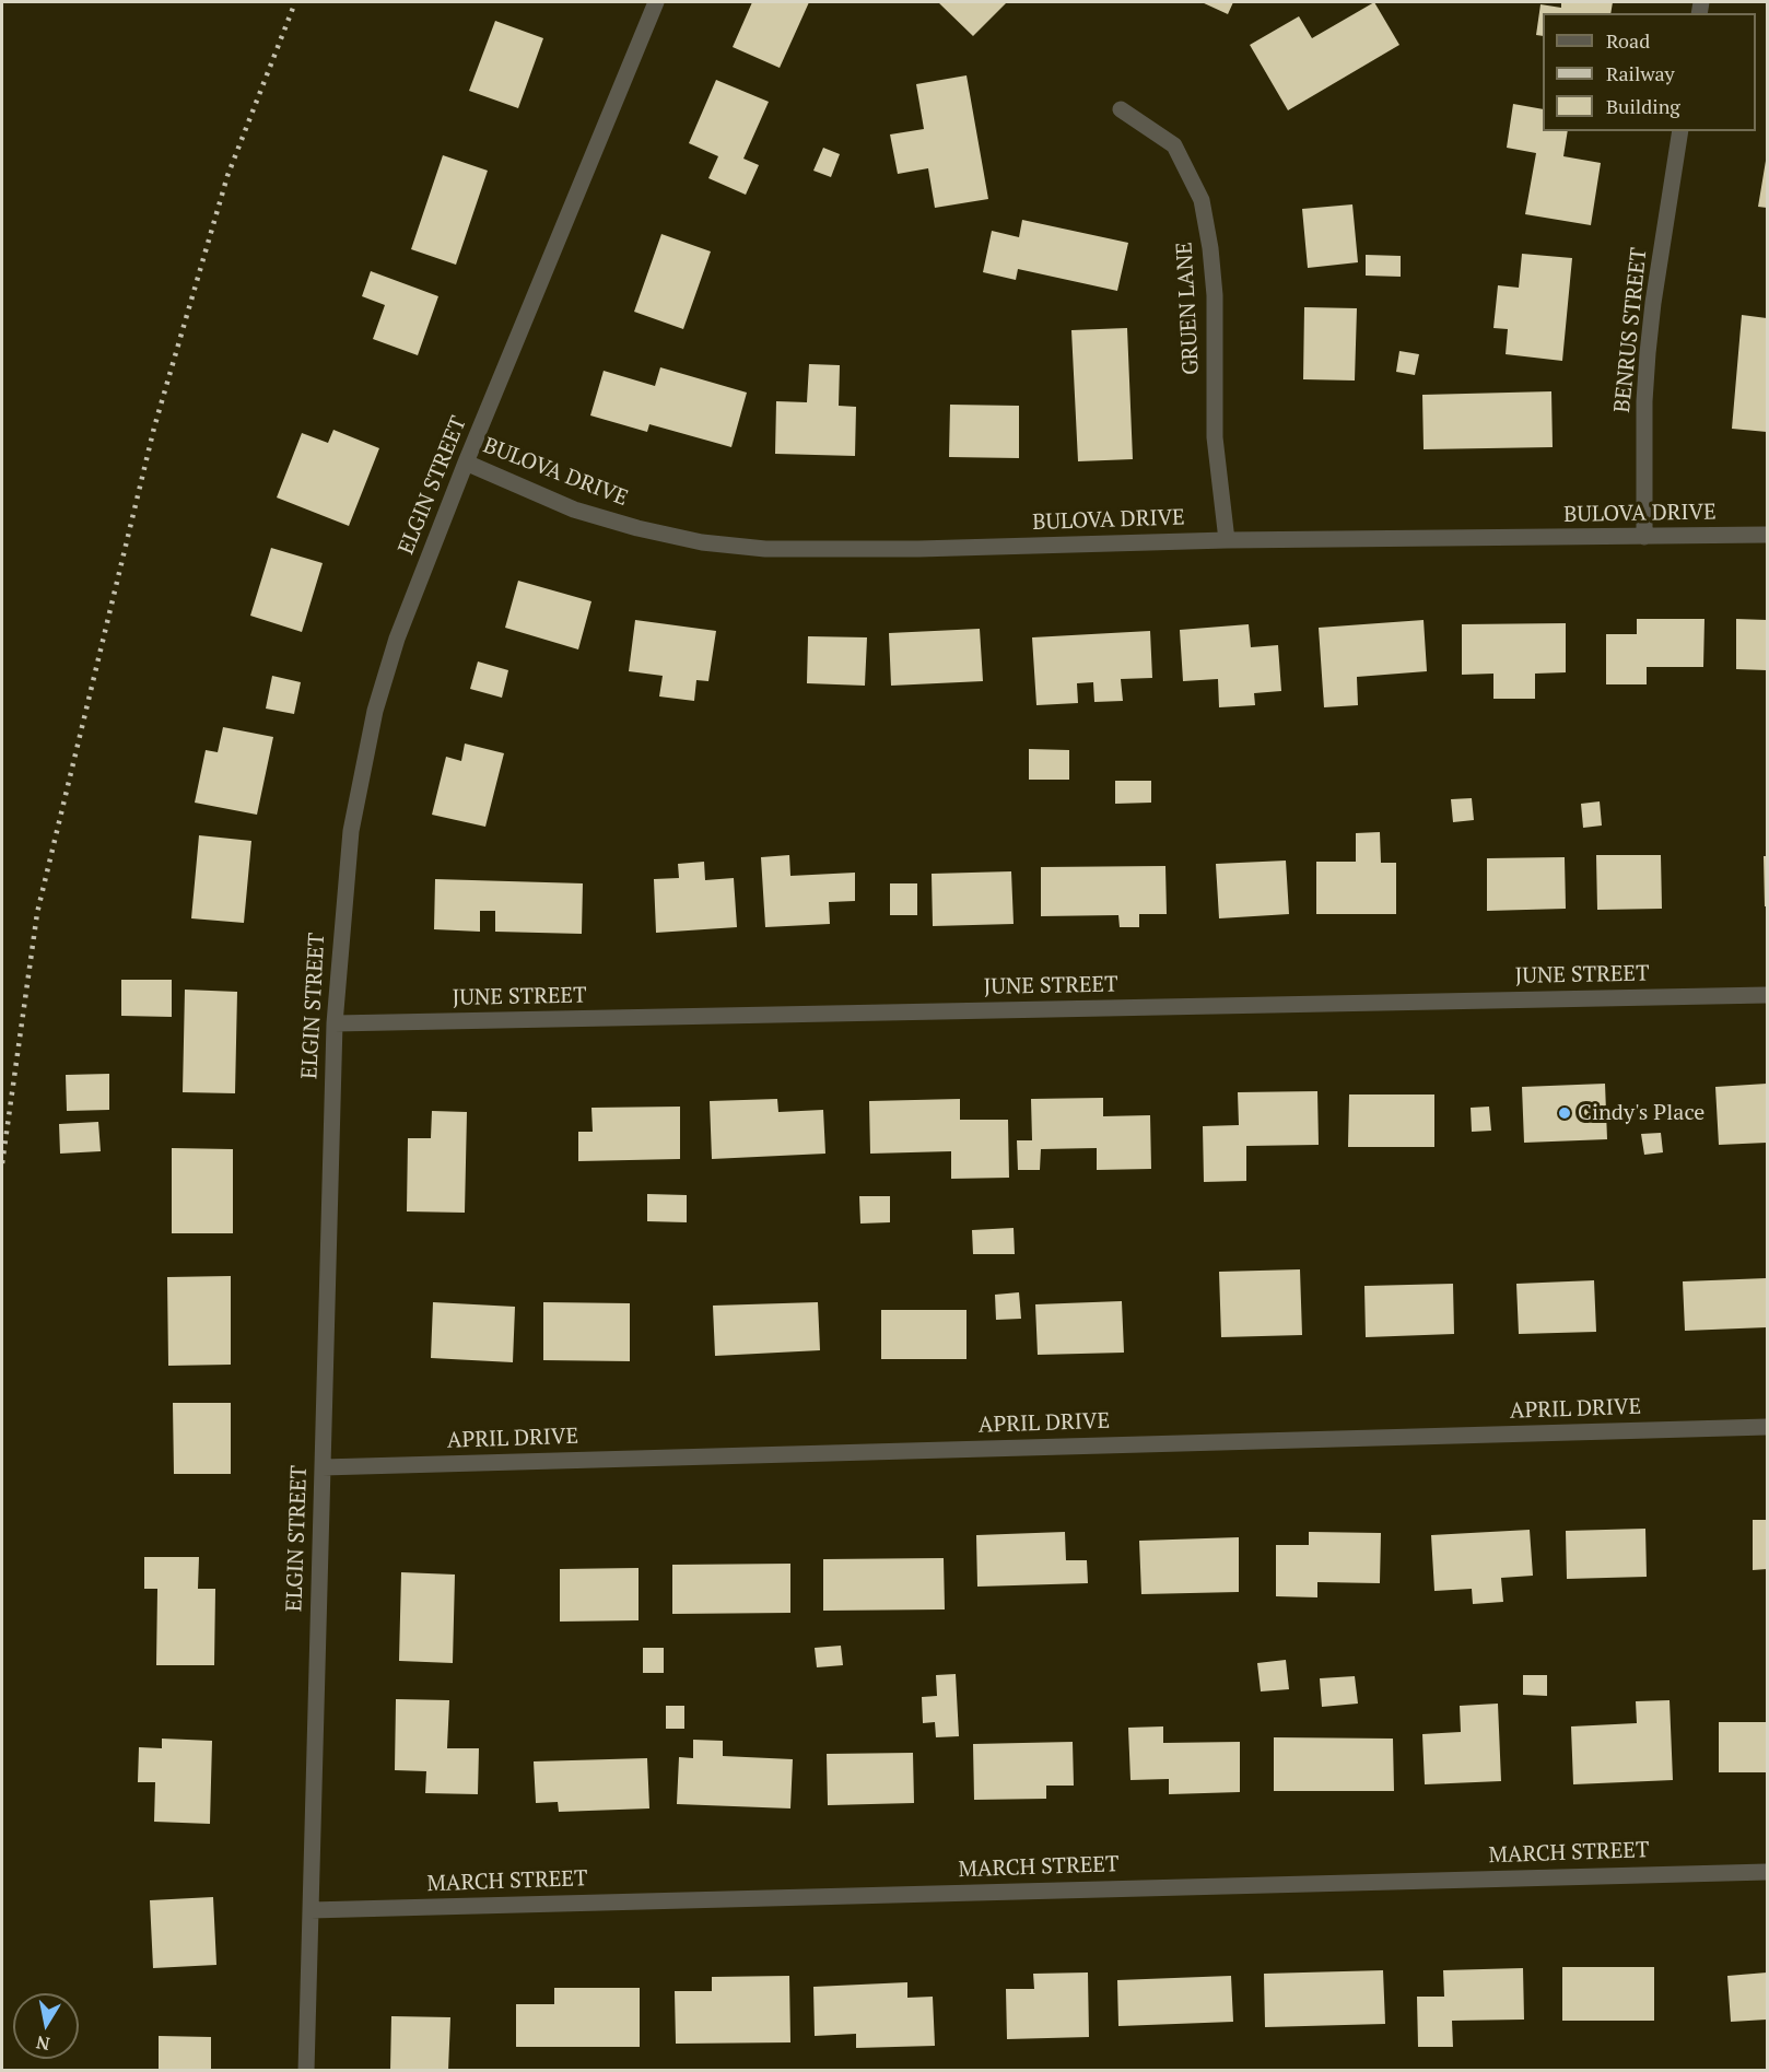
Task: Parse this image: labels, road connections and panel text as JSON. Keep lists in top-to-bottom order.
{
  "streets": {
    "street": [
      "GRUEN LANE",
      "BENRUS STREET",
      "BULOVA DRIVE",
      "ELGIN STREET",
      "JUNE STREET",
      "APRIL DRIVE",
      "MARCH STREET"
    ]
  },
  "crossings": [
    ["GRUEN LANE", "BULOVA DRIVE"],
    ["BENRUS STREET", "BULOVA DRIVE"],
    ["BULOVA DRIVE", "ELGIN STREET"],
    ["ELGIN STREET", "JUNE STREET"],
    ["ELGIN STREET", "APRIL DRIVE"],
    ["ELGIN STREET", "MARCH STREET"]
  ],
  "places": ["Cindy's Place"],
  "legend": ["Road", "Railway", "Building"],
  "north": "bottom"
}
